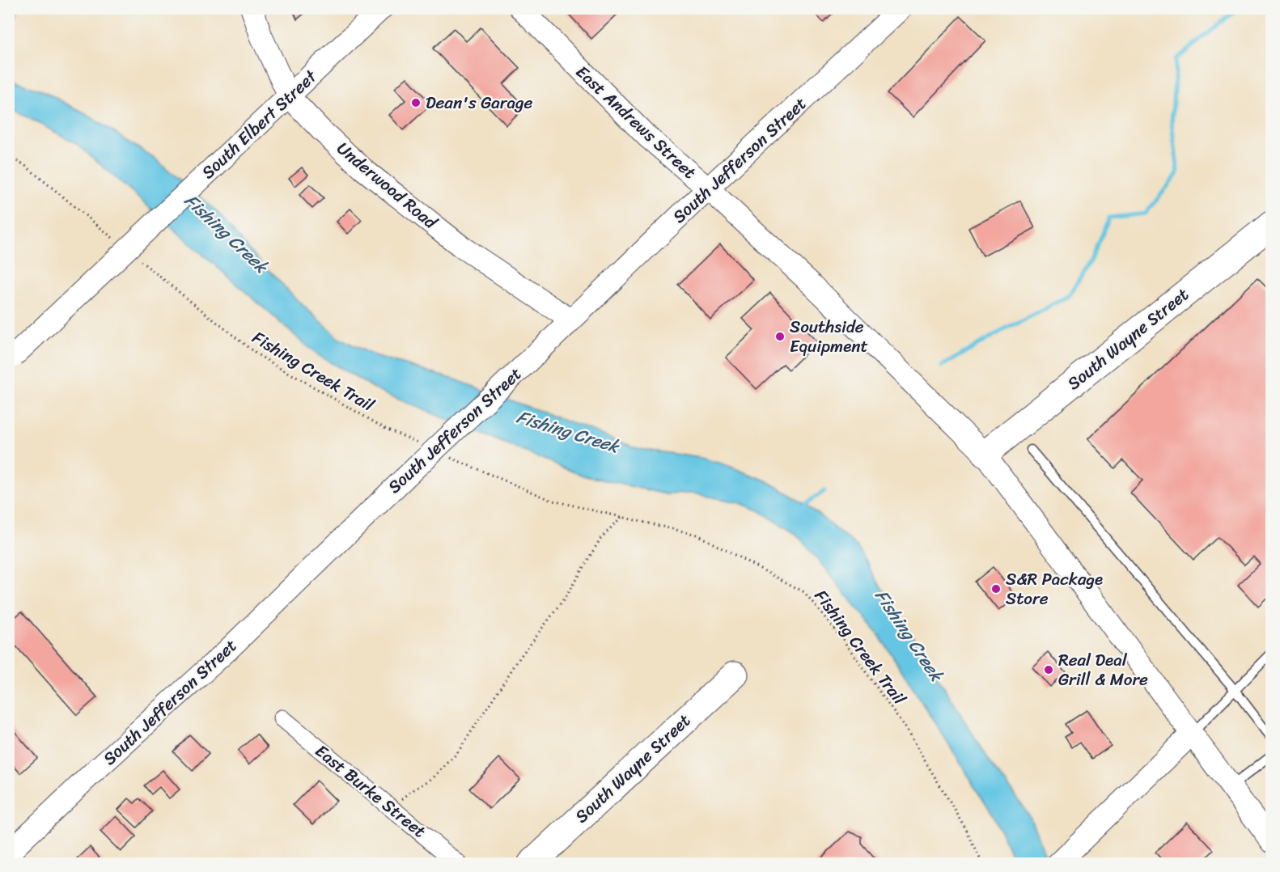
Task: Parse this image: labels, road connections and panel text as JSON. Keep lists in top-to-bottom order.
{
  "streets": {
    "main road": ["South Wayne Street"],
    "street": [
      "East Andrews Street",
      "South Elbert Street",
      "South Jefferson Street",
      "Underwood Road",
      "East Burke Street"
    ],
    "path": ["Fishing Creek Trail"]
  },
  "crossings": [
    ["East Andrews Street", "South Jefferson Street"],
    ["East Andrews Street", "South Wayne Street"],
    ["South Elbert Street", "Underwood Road"],
    ["South Jefferson Street", "Underwood Road"]
  ],
  "water": ["Fishing Creek"],
  "places": [
    "Dean's Garage",
    "Southside Equipment",
    "S&R Package Store",
    "Real Deal Grill & More"
  ]
}
